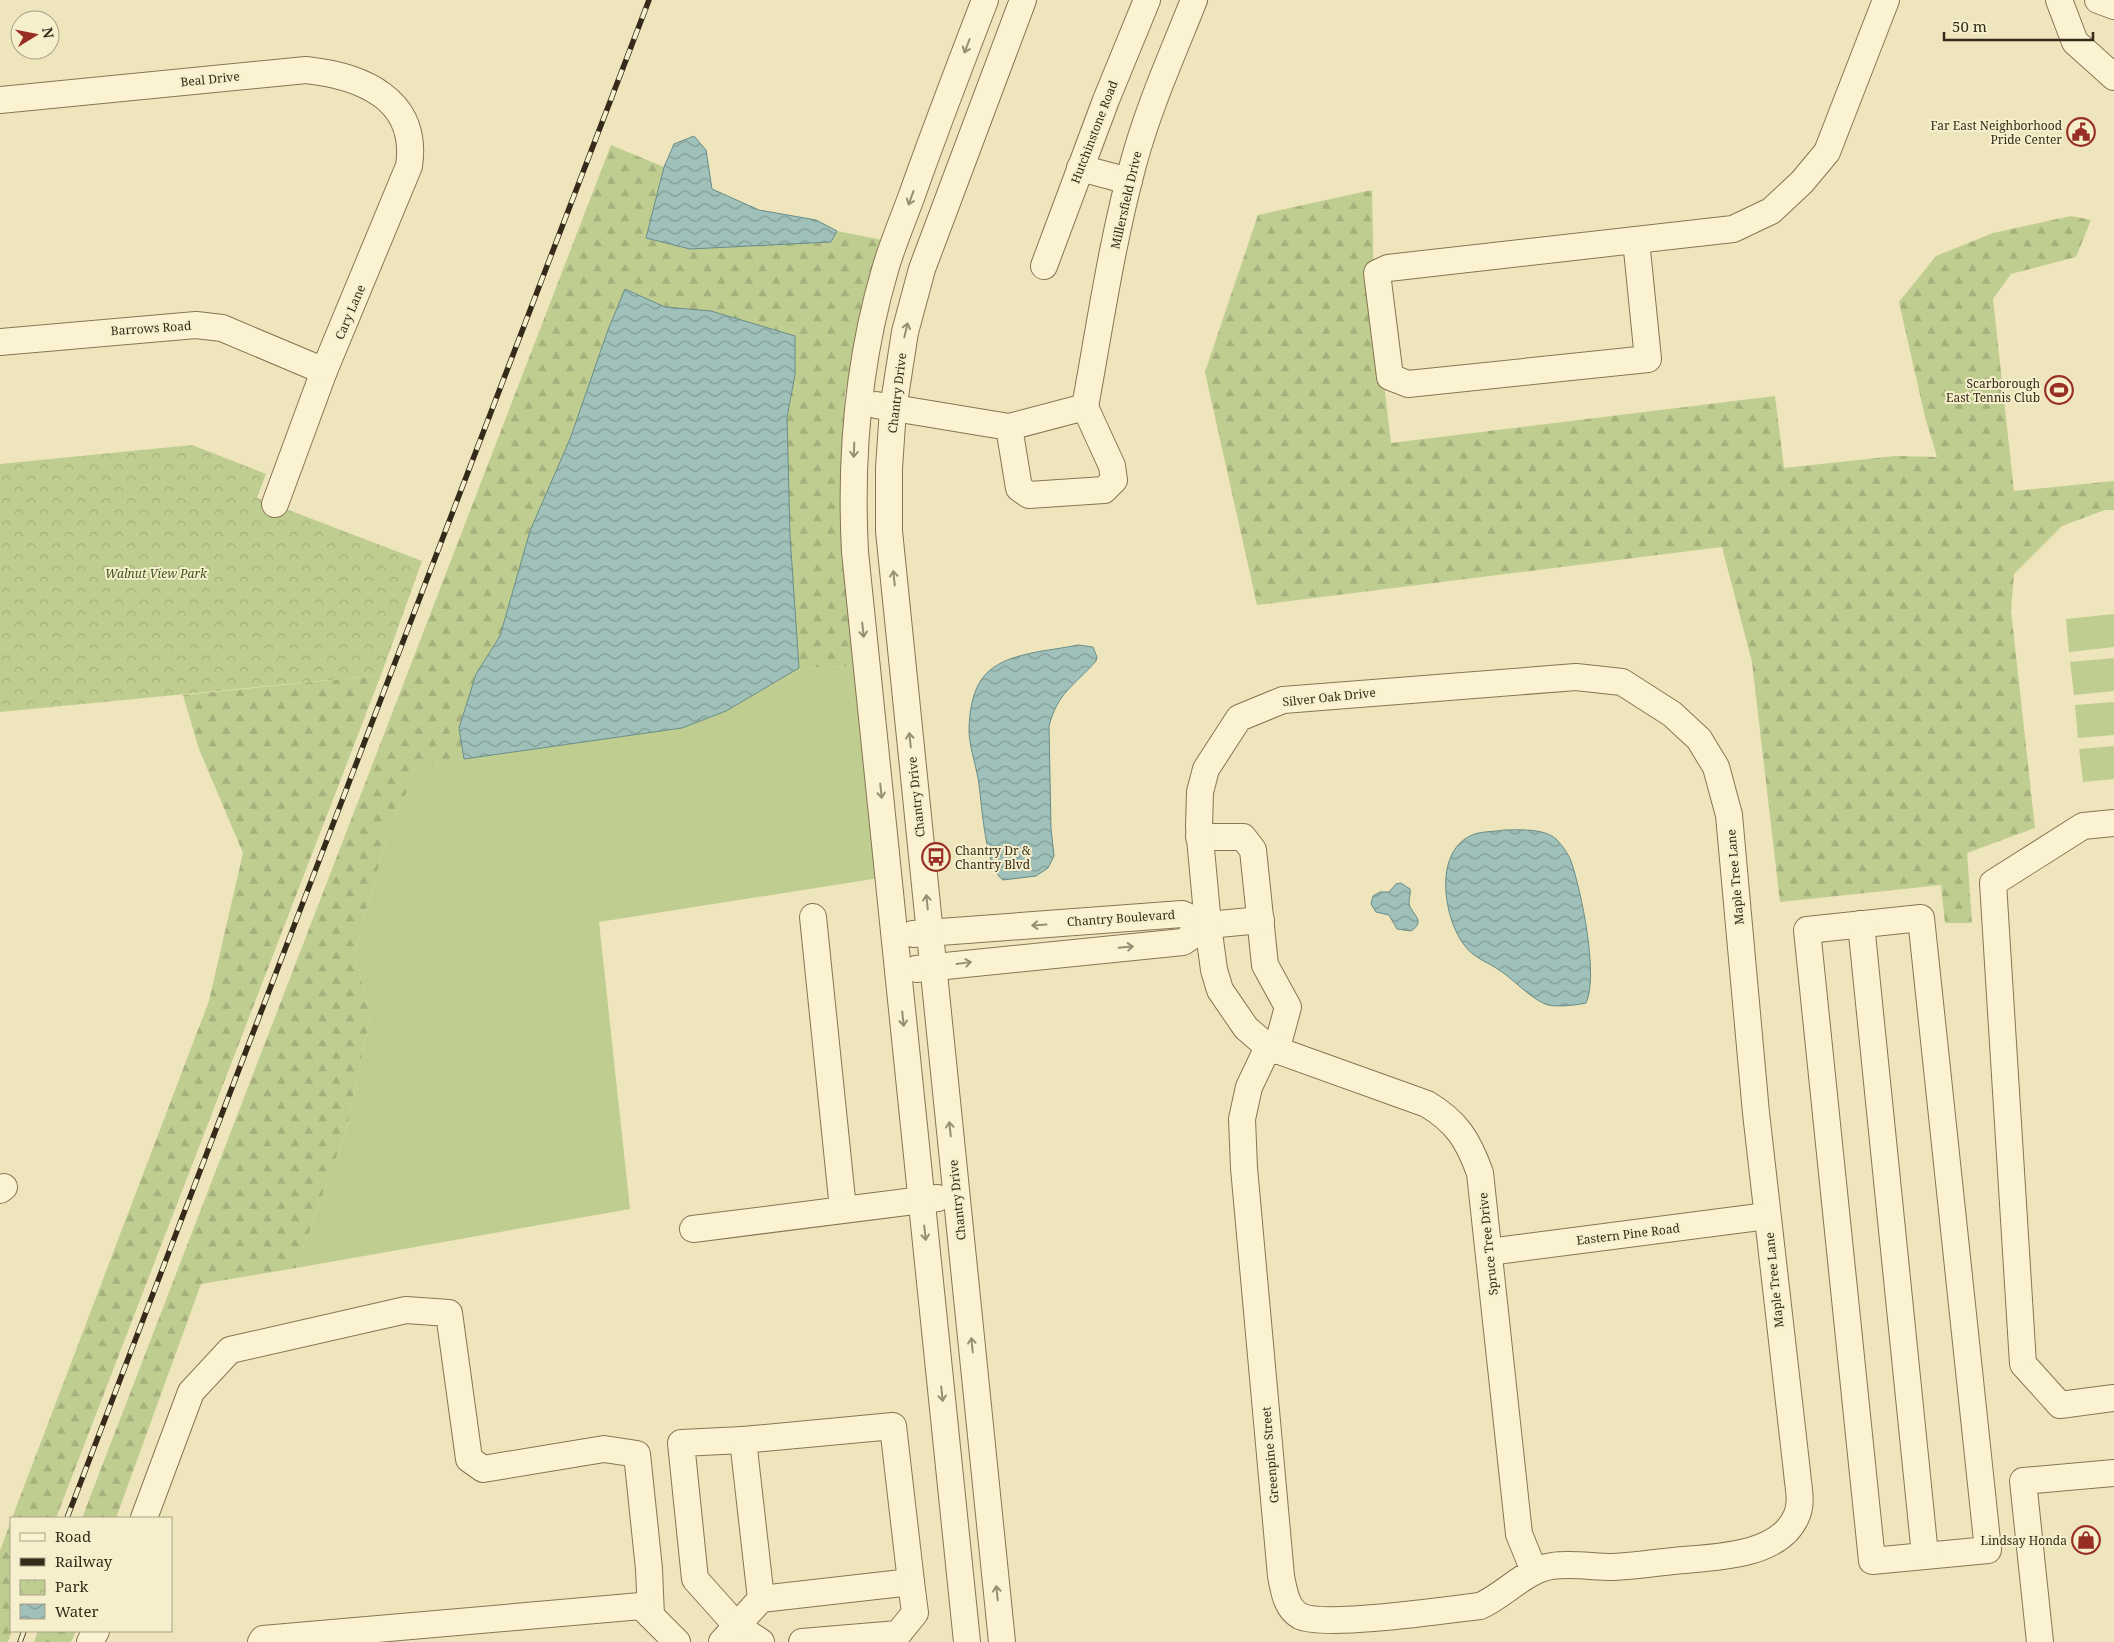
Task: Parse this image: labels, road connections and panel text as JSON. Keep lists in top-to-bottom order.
{
  "streets": {
    "street": [
      "Beal Drive",
      "Hutchinstone Road",
      "Millersfield Drive",
      "Cary Lane",
      "Barrows Road",
      "Chantry Drive",
      "Silver Oak Drive",
      "Maple Tree Lane",
      "Chantry Boulevard",
      "Eastern Pine Road",
      "Spruce Tree Drive",
      "Greenpine Street"
    ]
  },
  "crossings": [
    ["Beal Drive", "Cary Lane"],
    ["Cary Lane", "Barrows Road"],
    ["Chantry Drive", "Chantry Boulevard"],
    ["Silver Oak Drive", "Maple Tree Lane"],
    ["Silver Oak Drive", "Chantry Boulevard"],
    ["Silver Oak Drive", "Spruce Tree Drive"],
    ["Silver Oak Drive", "Greenpine Street"],
    ["Maple Tree Lane", "Eastern Pine Road"],
    ["Maple Tree Lane", "Spruce Tree Drive"],
    ["Maple Tree Lane", "Greenpine Street"],
    ["Eastern Pine Road", "Spruce Tree Drive"],
    ["Spruce Tree Drive", "Greenpine Street"]
  ],
  "parks": ["Walnut View Park"],
  "places": {
    "public building": ["Far East Neighborhood Pride Center"],
    "sports": ["Scarborough East Tennis Club"],
    "bus stop": ["Chantry Dr & Chantry Blvd"],
    "shop": ["Lindsay Honda"]
  },
  "legend": [
    "Road",
    "Railway",
    "Park",
    "Water"
  ],
  "scale_bar": "50 m",
  "north": "right"
}
